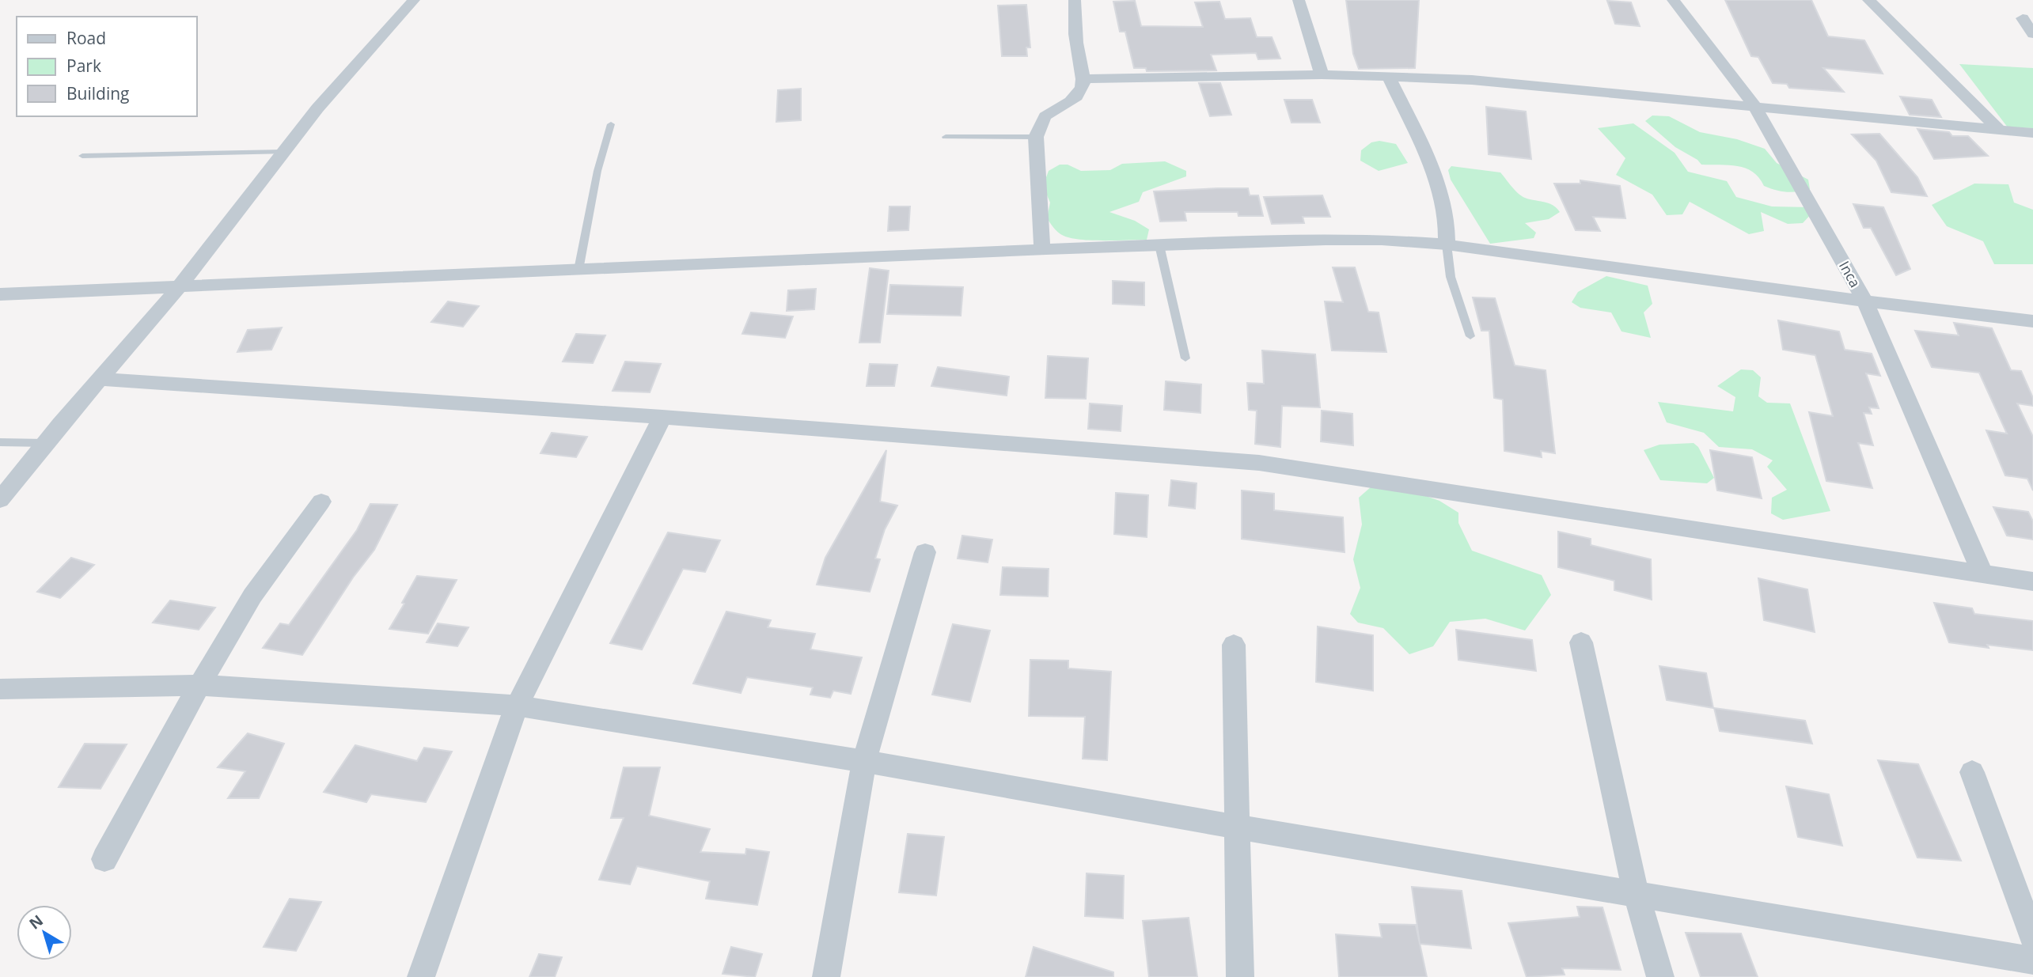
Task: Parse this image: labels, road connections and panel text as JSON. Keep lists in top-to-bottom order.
{
  "streets": {
    "street": ["Inca"]
  },
  "legend": ["Road", "Park", "Building"],
  "north": "top left"
}
